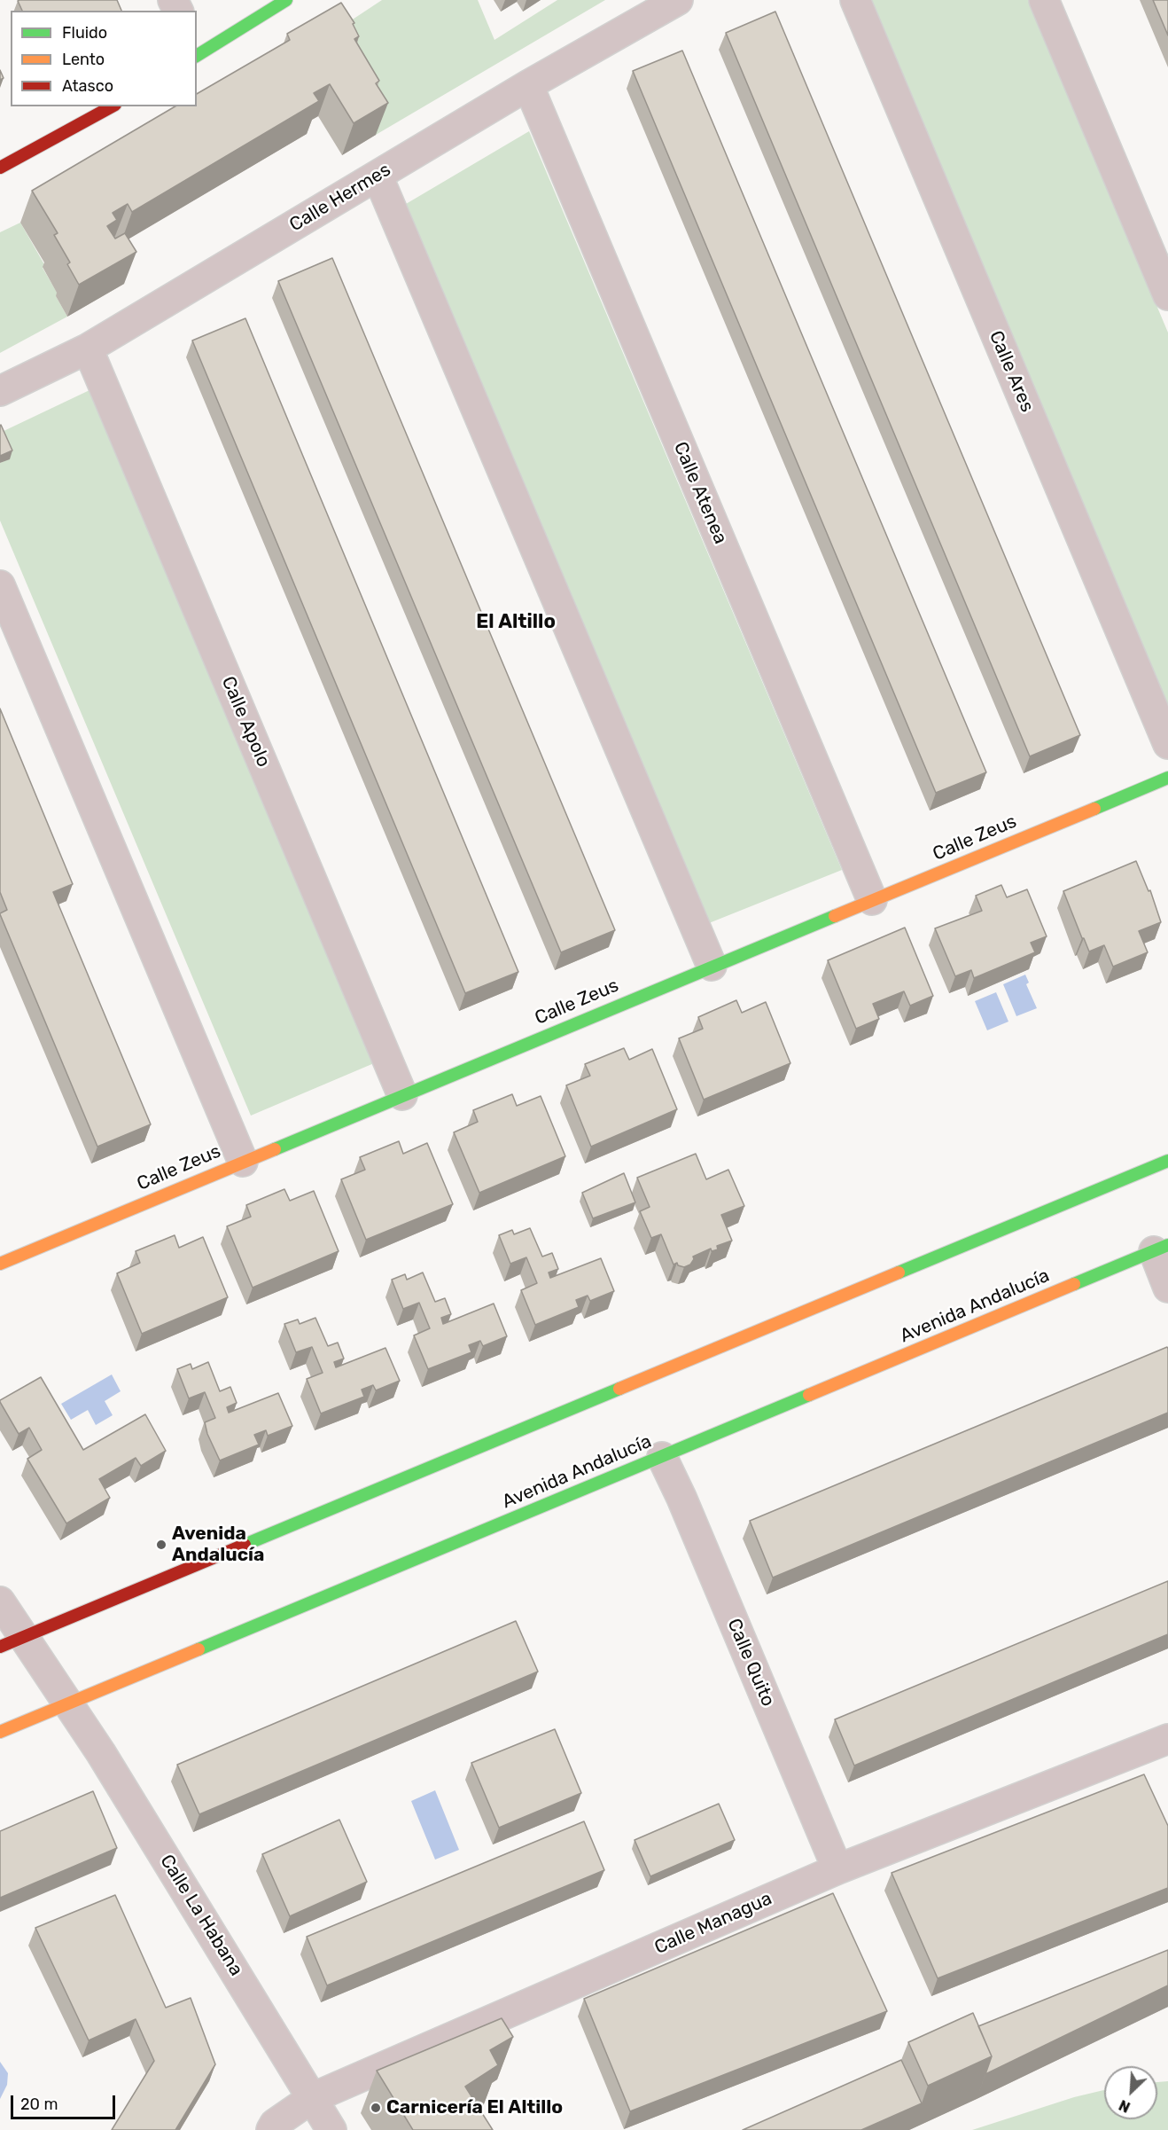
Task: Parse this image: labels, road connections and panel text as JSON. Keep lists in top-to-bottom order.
{
  "streets": {
    "main road": ["Calle Zeus", "Avenida Andalucía"],
    "street": [
      "Calle Hermes",
      "Calle Ares",
      "Calle Atenea",
      "Calle Apolo",
      "Calle Quito",
      "Calle La Habana",
      "Calle Managua"
    ]
  },
  "crossings": [
    ["Calle Hermes", "Calle Atenea"],
    ["Calle Hermes", "Calle Apolo"],
    ["Calle Atenea", "Calle Zeus"],
    ["Calle Apolo", "Calle Zeus"],
    ["Avenida Andalucía", "Calle Quito"],
    ["Avenida Andalucía", "Calle La Habana"],
    ["Calle Quito", "Calle Managua"],
    ["Calle La Habana", "Calle Managua"]
  ],
  "districts": ["El Altillo"],
  "places": ["Avenida Andalucía", "Carnicería El Altillo"],
  "legend": ["Fluido", "Lento", "Atasco"],
  "scale_bar": "20 m",
  "north": "bottom left"
}
